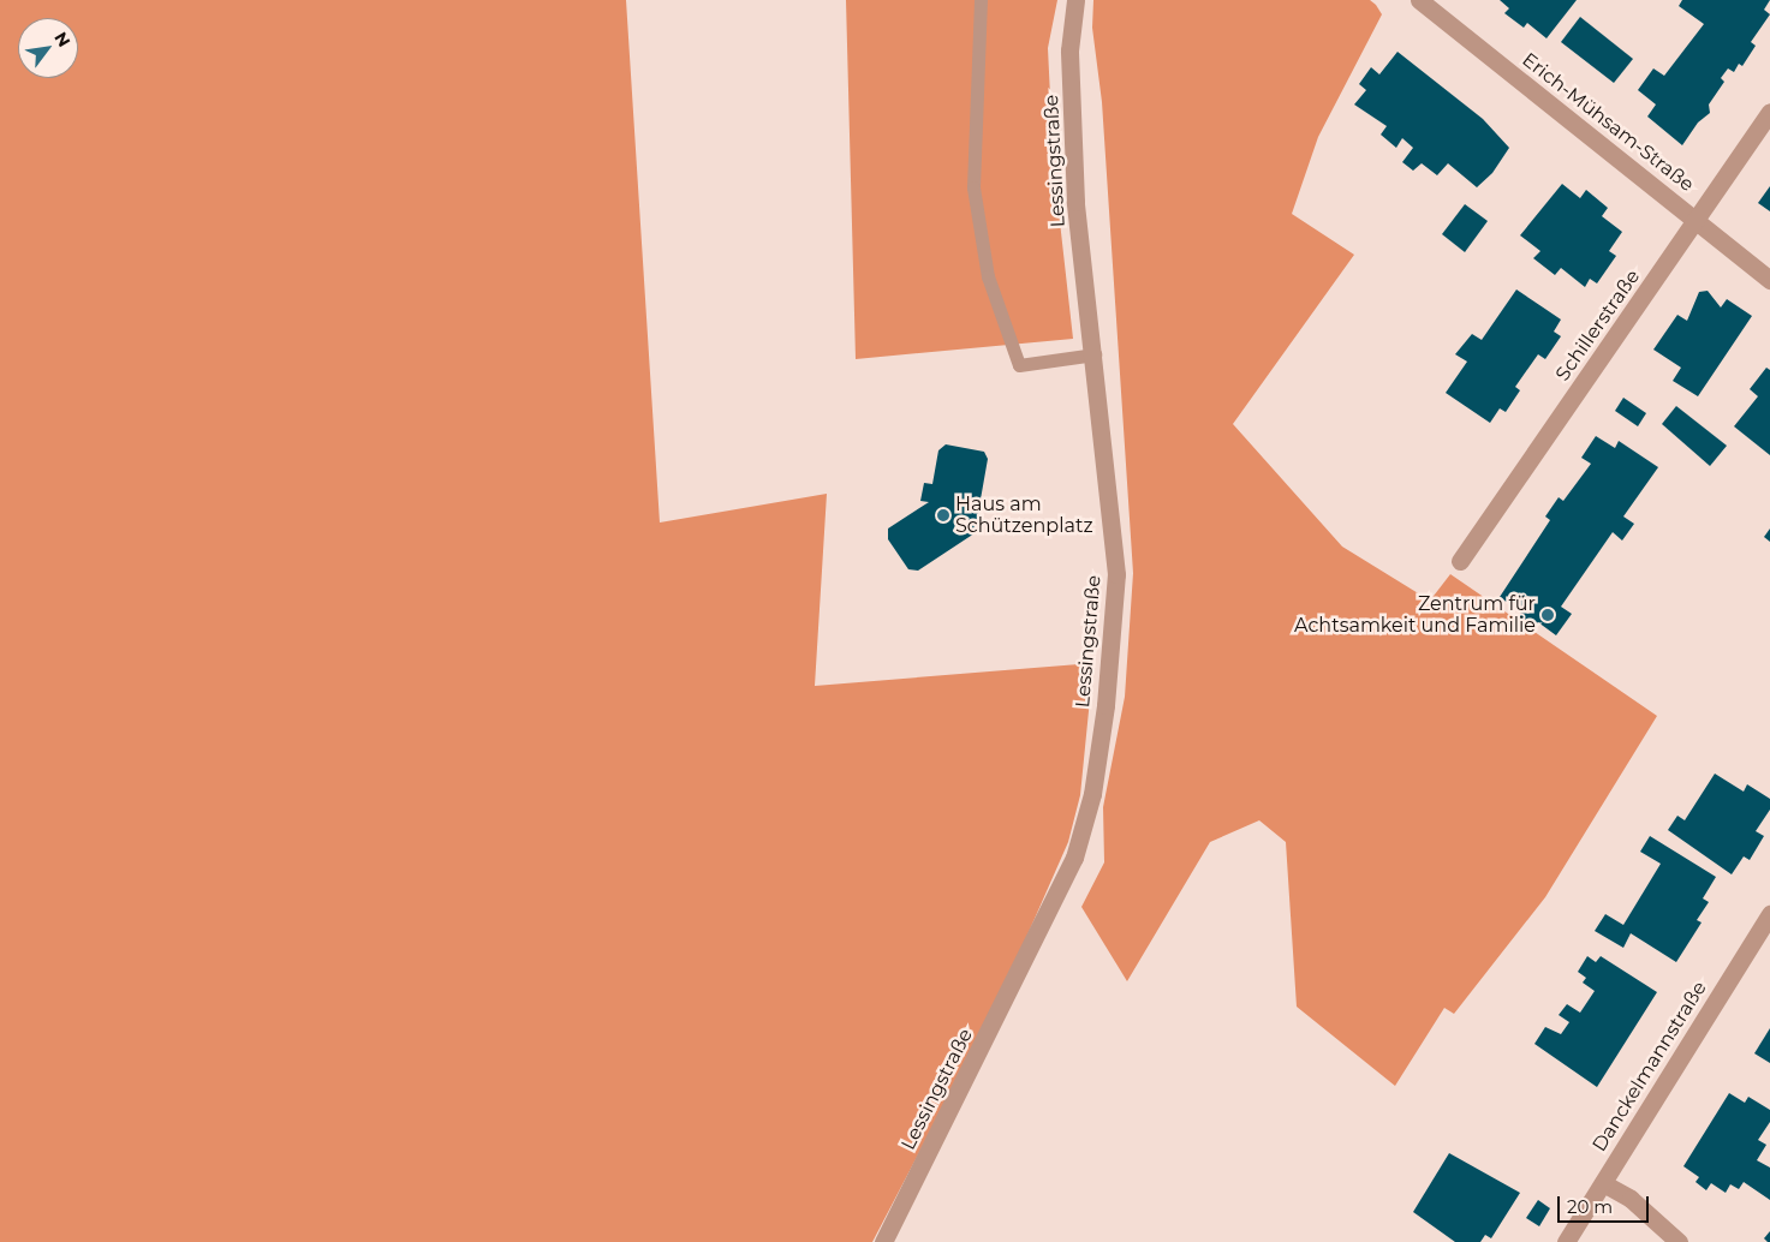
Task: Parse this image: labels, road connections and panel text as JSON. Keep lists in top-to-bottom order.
{
  "streets": {
    "street": [
      "Erich-Mühsam-Straße",
      "Lessingstraße",
      "Schillerstraße",
      "Danckelmannstraße"
    ]
  },
  "crossings": [
    ["Erich-Mühsam-Straße", "Schillerstraße"]
  ],
  "places": ["Haus am Schützenplatz", "Zentrum für Achtsamkeit und Familie"],
  "scale_bar": "20 m",
  "north": "top right"
}
